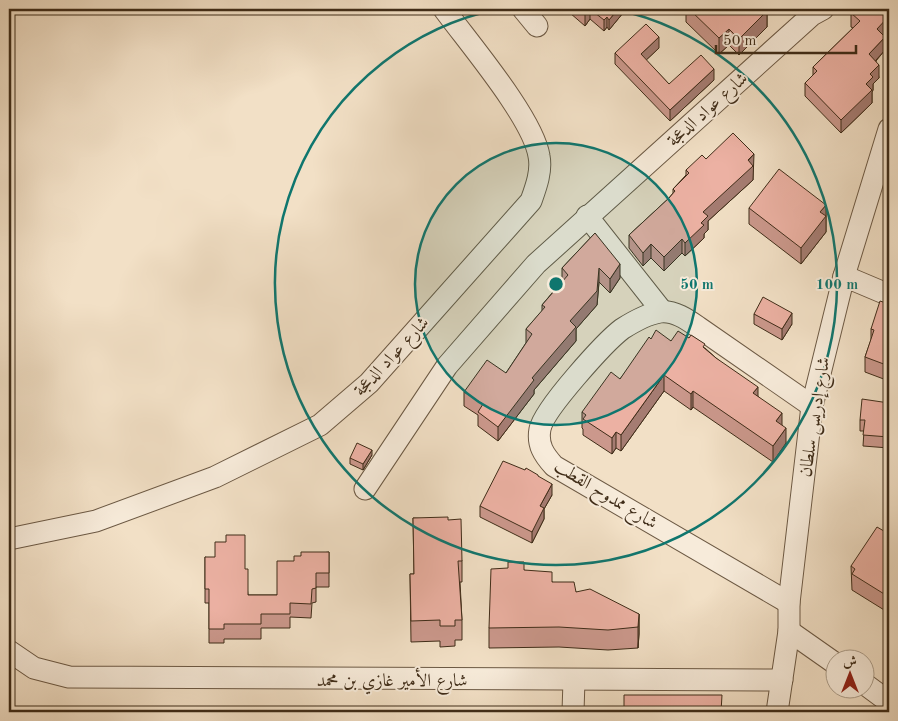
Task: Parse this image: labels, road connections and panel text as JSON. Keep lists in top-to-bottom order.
{
  "streets": {
    "street": [
      "شارع عواد الدعجة",
      "شارع إدريس سلطان",
      "شارع ممدوح القطب",
      "شارع الأمير غازي بن محمد"
    ]
  },
  "crossings": [
    ["شارع إدريس سلطان", "شارع ممدوح القطب"],
    ["شارع إدريس سلطان", "شارع الأمير غازي بن محمد"]
  ],
  "scale_bar": "50 m",
  "north": "top",
  "rings": ["50 m", "100 m"]
}
